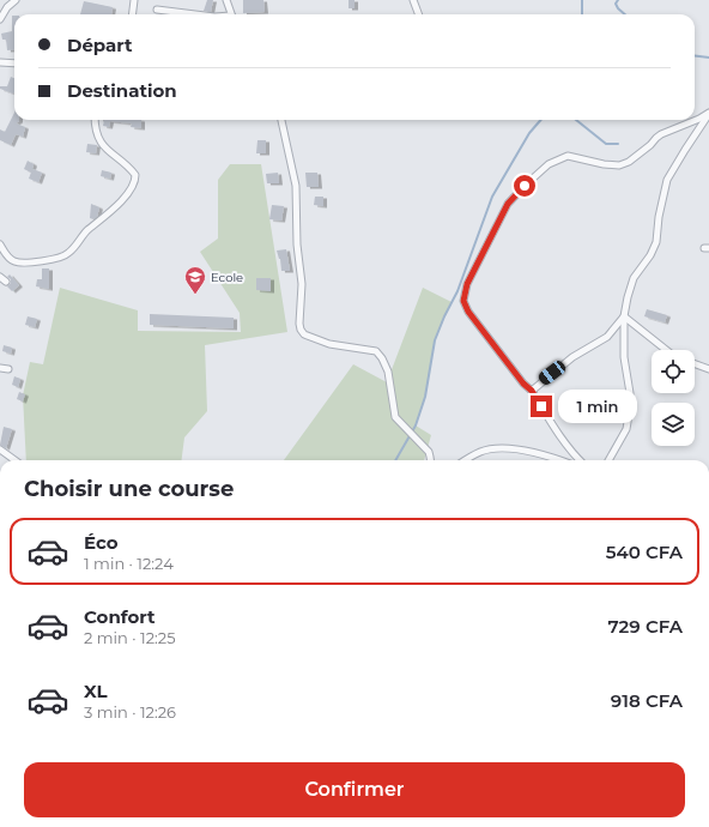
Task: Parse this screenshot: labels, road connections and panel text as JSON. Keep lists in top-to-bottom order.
{
  "places": {
    "school or university": ["Ecole"]
  },
  "page": {
    "banner": ["Départ", "Destination"],
    "bubble": "1 min",
    "heading": "Choisir une course",
    "list": [
      {
        "name": "Éco",
        "note": "1 min · 12:24",
        "value": "540 CFA"
      },
      {
        "name": "Confort",
        "note": "2 min · 12:25",
        "value": "729 CFA"
      },
      {
        "name": "XL",
        "note": "3 min · 12:26",
        "value": "918 CFA"
      }
    ],
    "buttons": "Confirmer"
  }
}
